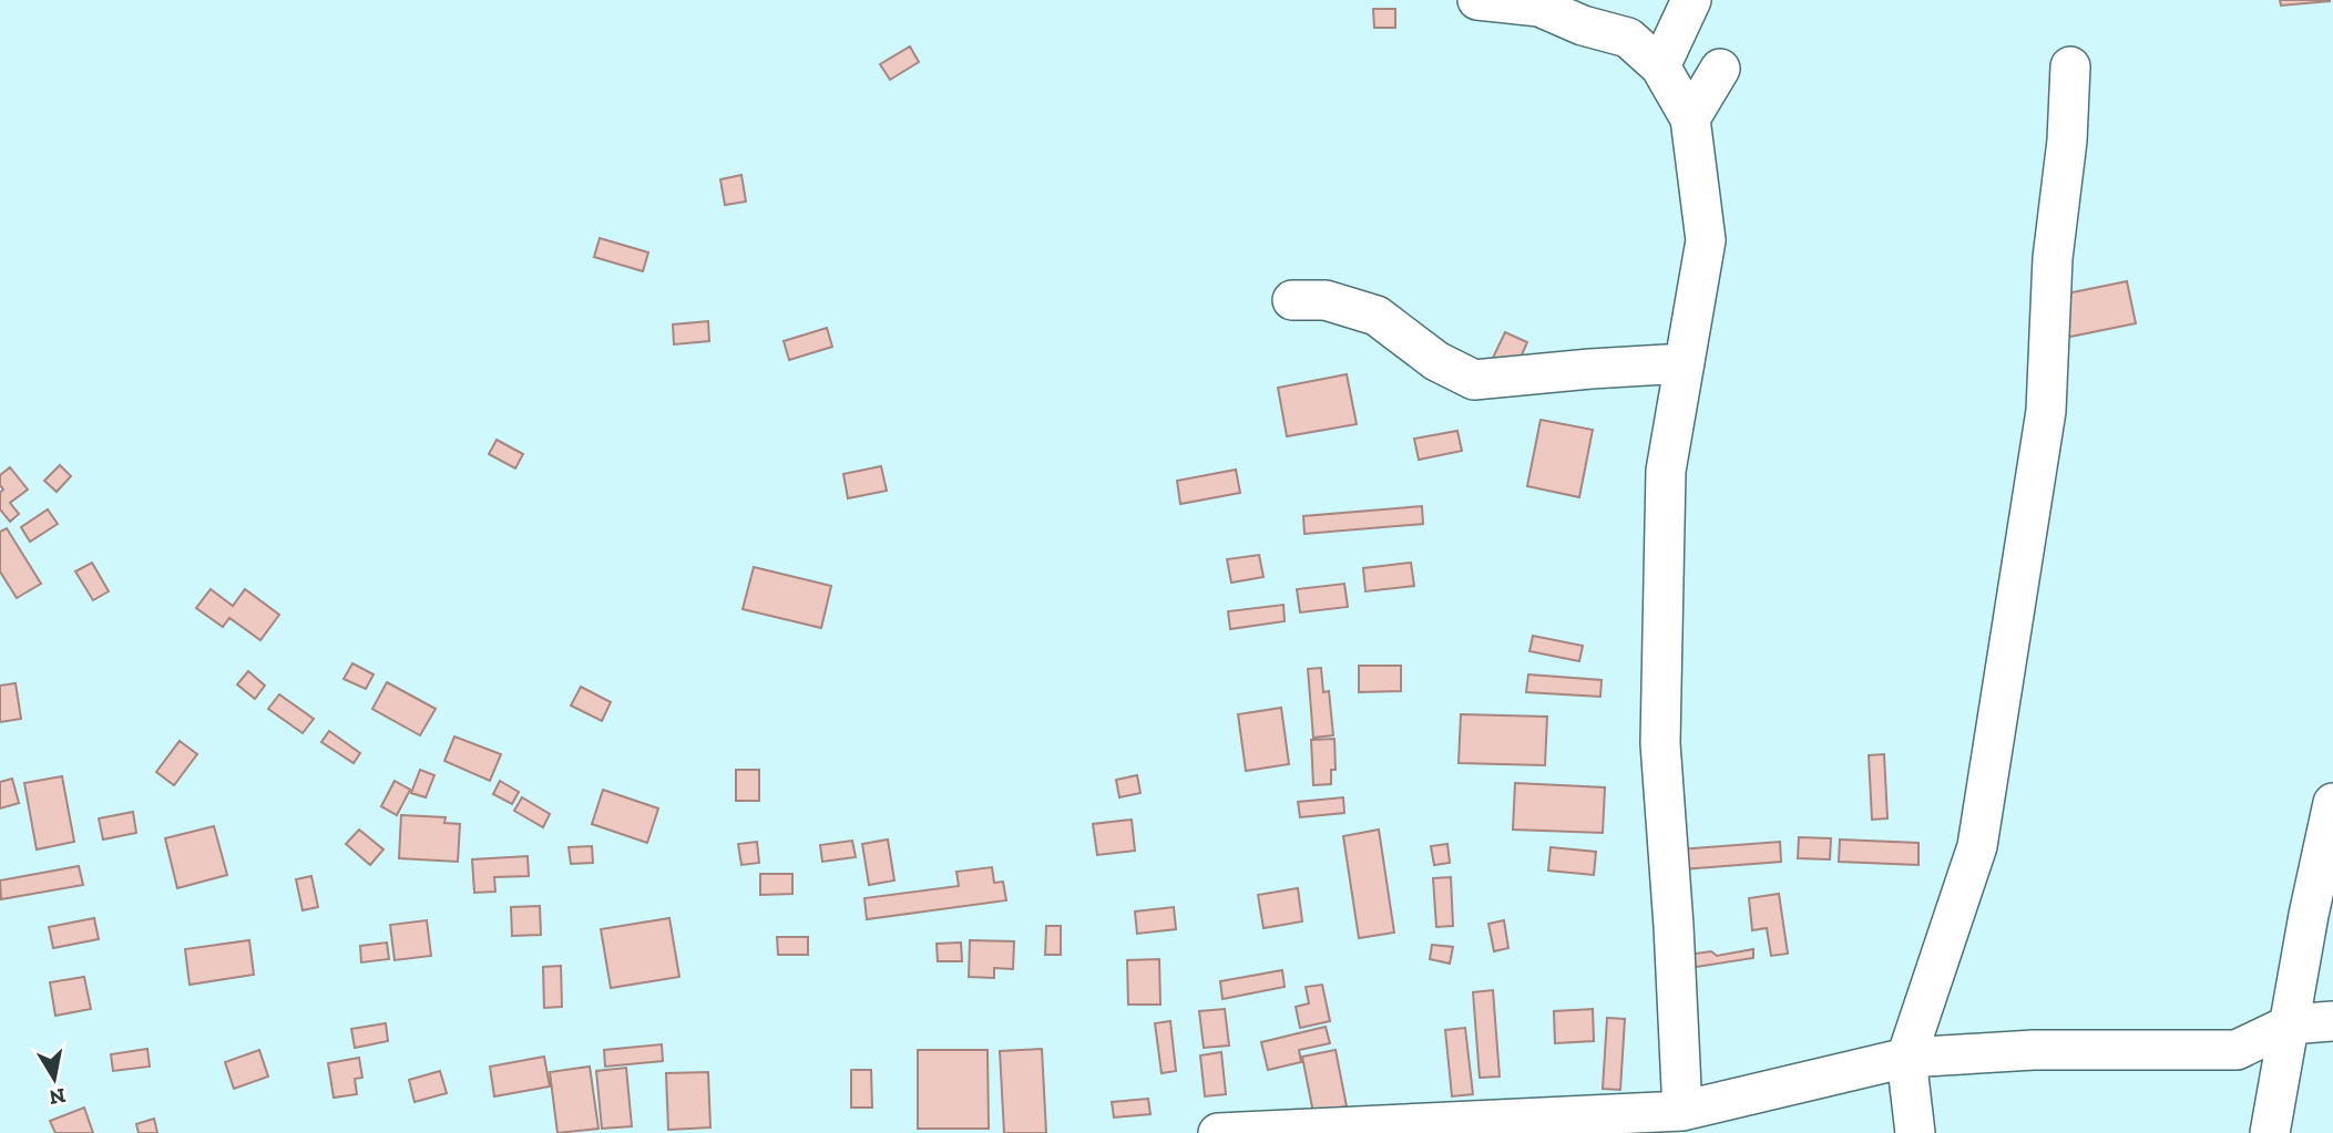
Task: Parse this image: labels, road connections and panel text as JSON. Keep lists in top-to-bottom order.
{
  "north": "bottom"
}
